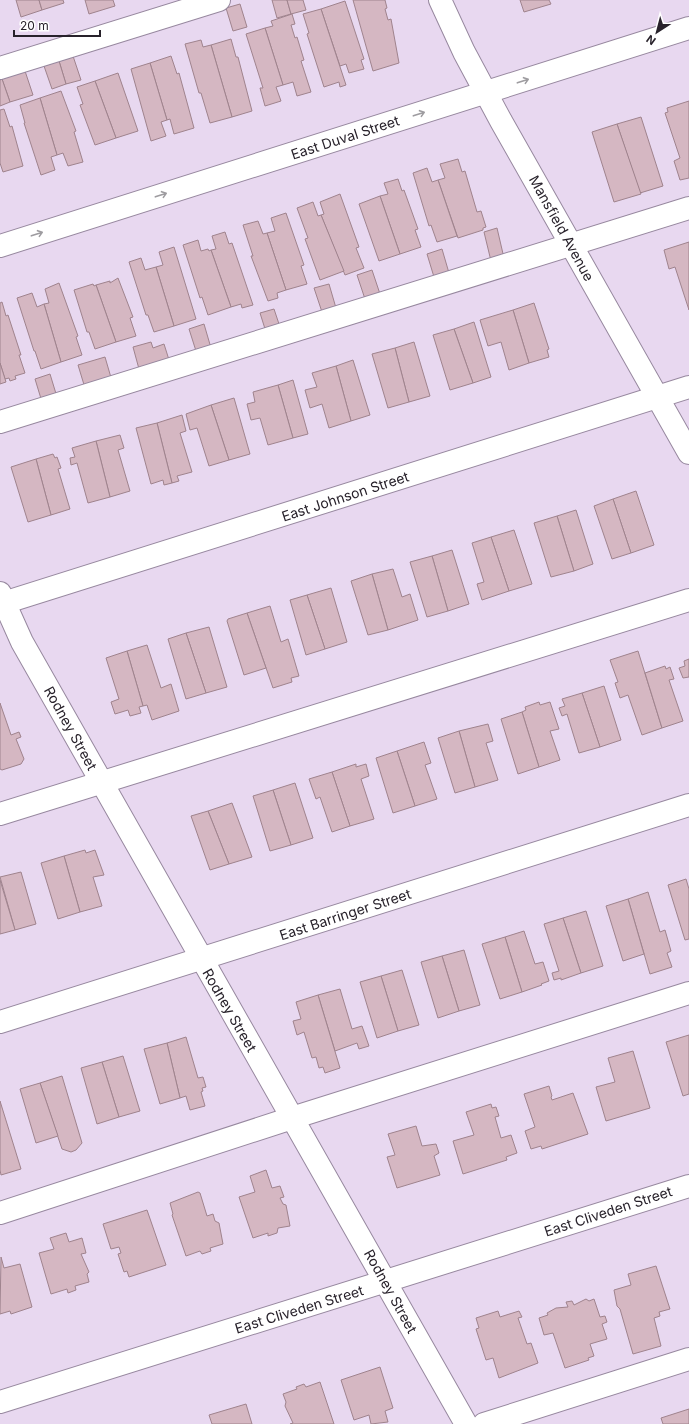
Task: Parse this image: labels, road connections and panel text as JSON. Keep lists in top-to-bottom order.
{
  "streets": {
    "street": [
      "East Duval Street",
      "Mansfield Avenue",
      "East Johnson Street",
      "Rodney Street",
      "East Barringer Street",
      "East Cliveden Street"
    ]
  },
  "crossings": [
    ["East Duval Street", "Mansfield Avenue"],
    ["Mansfield Avenue", "East Johnson Street"],
    ["East Johnson Street", "Rodney Street"],
    ["Rodney Street", "East Barringer Street"],
    ["Rodney Street", "East Cliveden Street"]
  ],
  "scale_bar": "20 m",
  "north": "bottom left"
}
